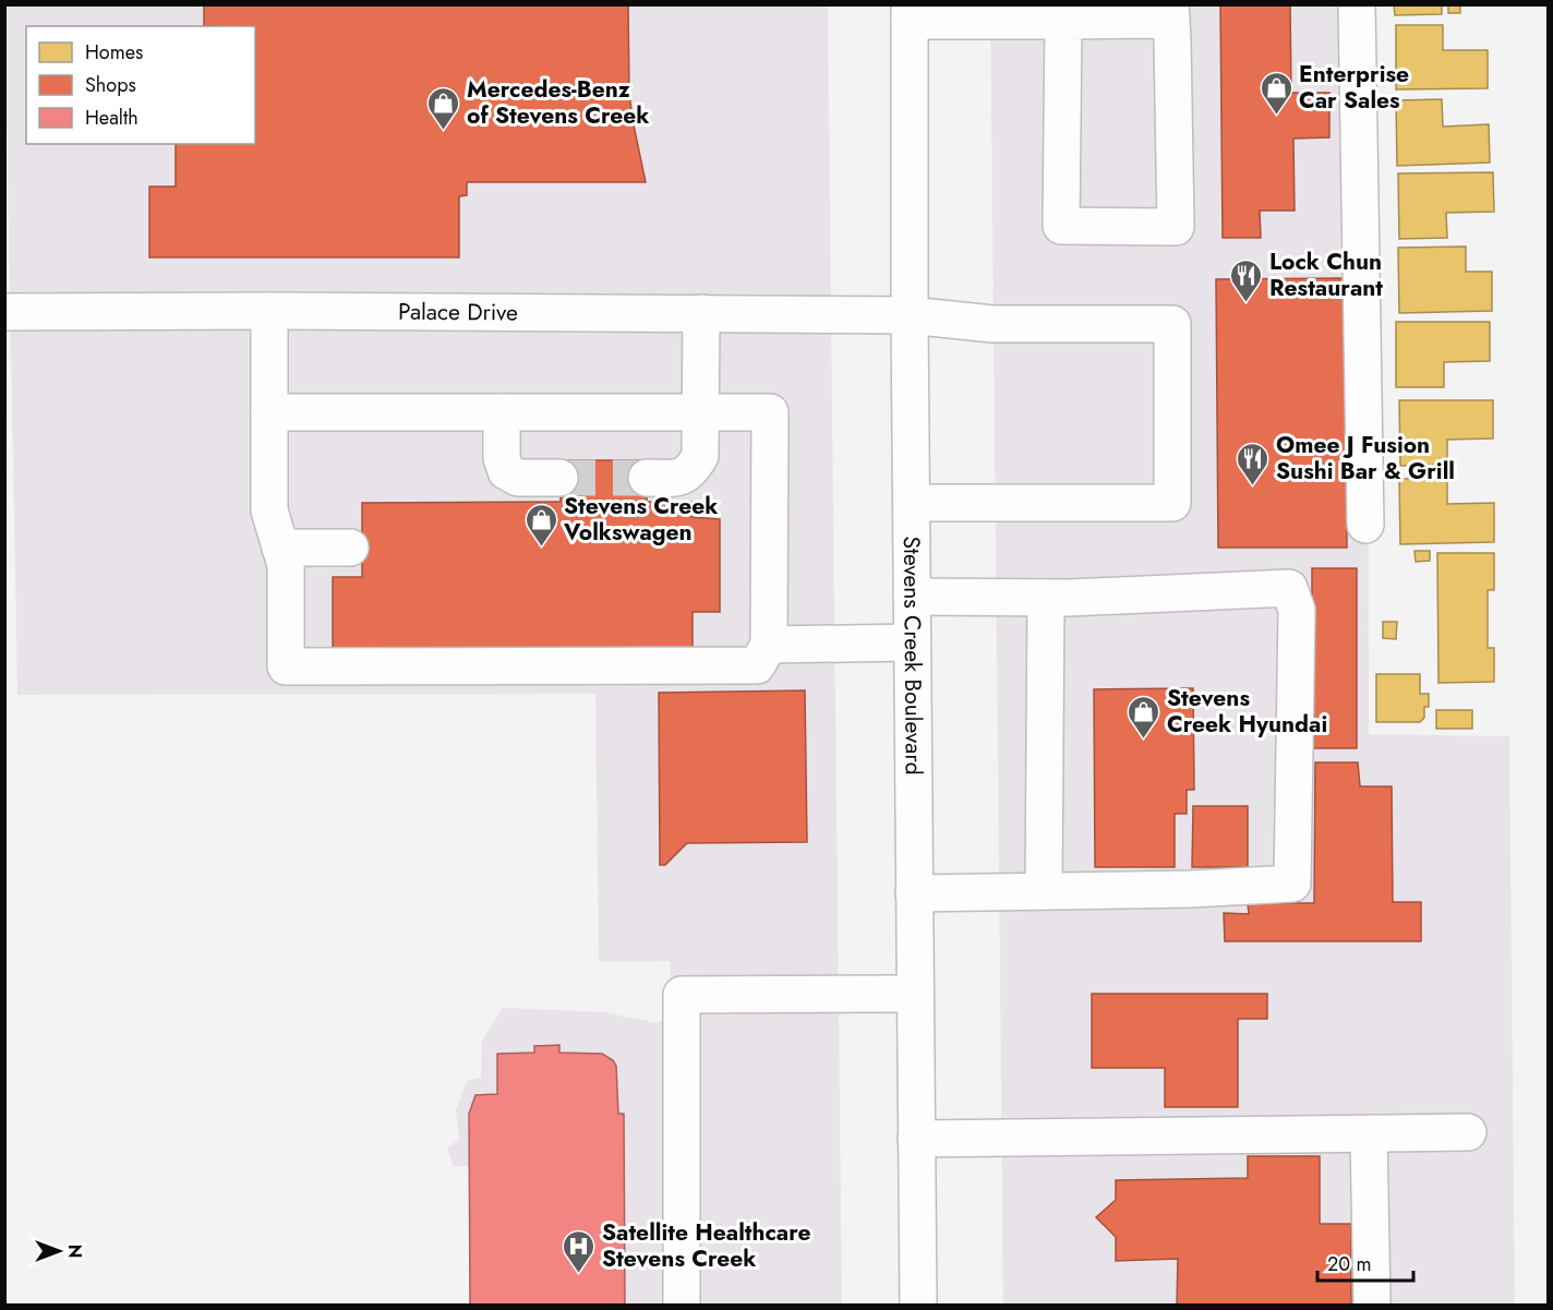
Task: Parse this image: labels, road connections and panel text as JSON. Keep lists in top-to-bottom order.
{
  "streets": {
    "main road": ["Palace Drive", "Stevens Creek Boulevard"]
  },
  "crossings": [
    ["Palace Drive", "Stevens Creek Boulevard"]
  ],
  "places": {
    "shop": [
      "Enterprise Car Sales",
      "Mercedes-Benz of Stevens Creek",
      "Stevens Creek Volkswagen",
      "Stevens Creek Hyundai"
    ],
    "restaurant": ["Lock Chun Restaurant", "Omee J Fusion Sushi Bar & Grill"],
    "hospital": ["Satellite Healthcare Stevens Creek"]
  },
  "legend": ["Homes", "Shops", "Health"],
  "scale_bar": "20 m",
  "north": "right"
}
